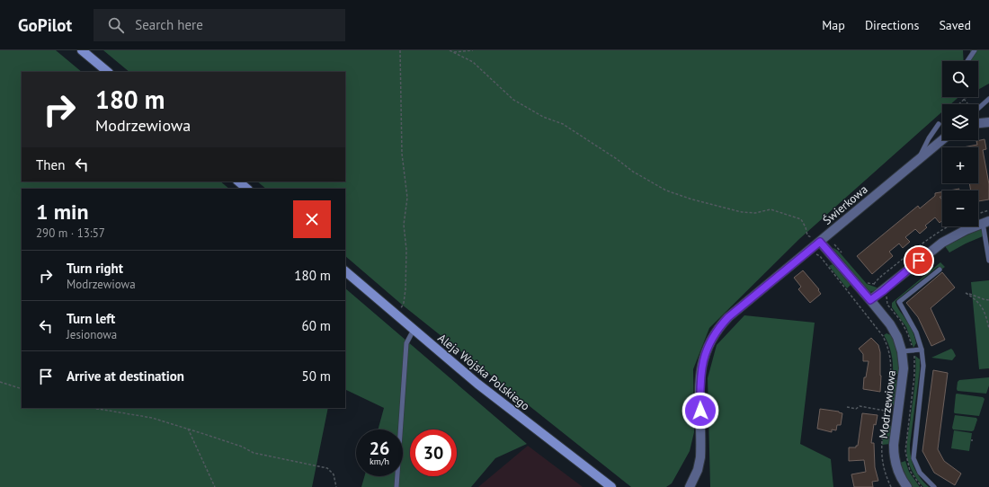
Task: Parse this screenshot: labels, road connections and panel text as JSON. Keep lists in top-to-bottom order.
{
  "streets": {
    "main road": ["Aleja Wojska Polskiego"],
    "street": ["Świerkowa", "Modrzewiowa"]
  },
  "crossings": [
    ["Świerkowa", "Modrzewiowa"]
  ],
  "page": {
    "header": "GoPilot",
    "search": "Search here",
    "nav": ["Map", "Directions", "Saved"],
    "map_buttons": ["+", "−"],
    "turn": ["180 m", "Modrzewiowa"],
    "then": "Then",
    "heading": ["1 min", "290 m · 13:57"],
    "list": [
      {
        "name": "Turn right",
        "note": "Modrzewiowa",
        "value": "180 m"
      },
      {
        "name": "Turn left",
        "note": "Jesionowa",
        "value": "60 m"
      },
      {
        "name": "Arrive at destination",
        "value": "50 m"
      }
    ],
    "speed": "26 km/h",
    "limit": "30"
  }
}
